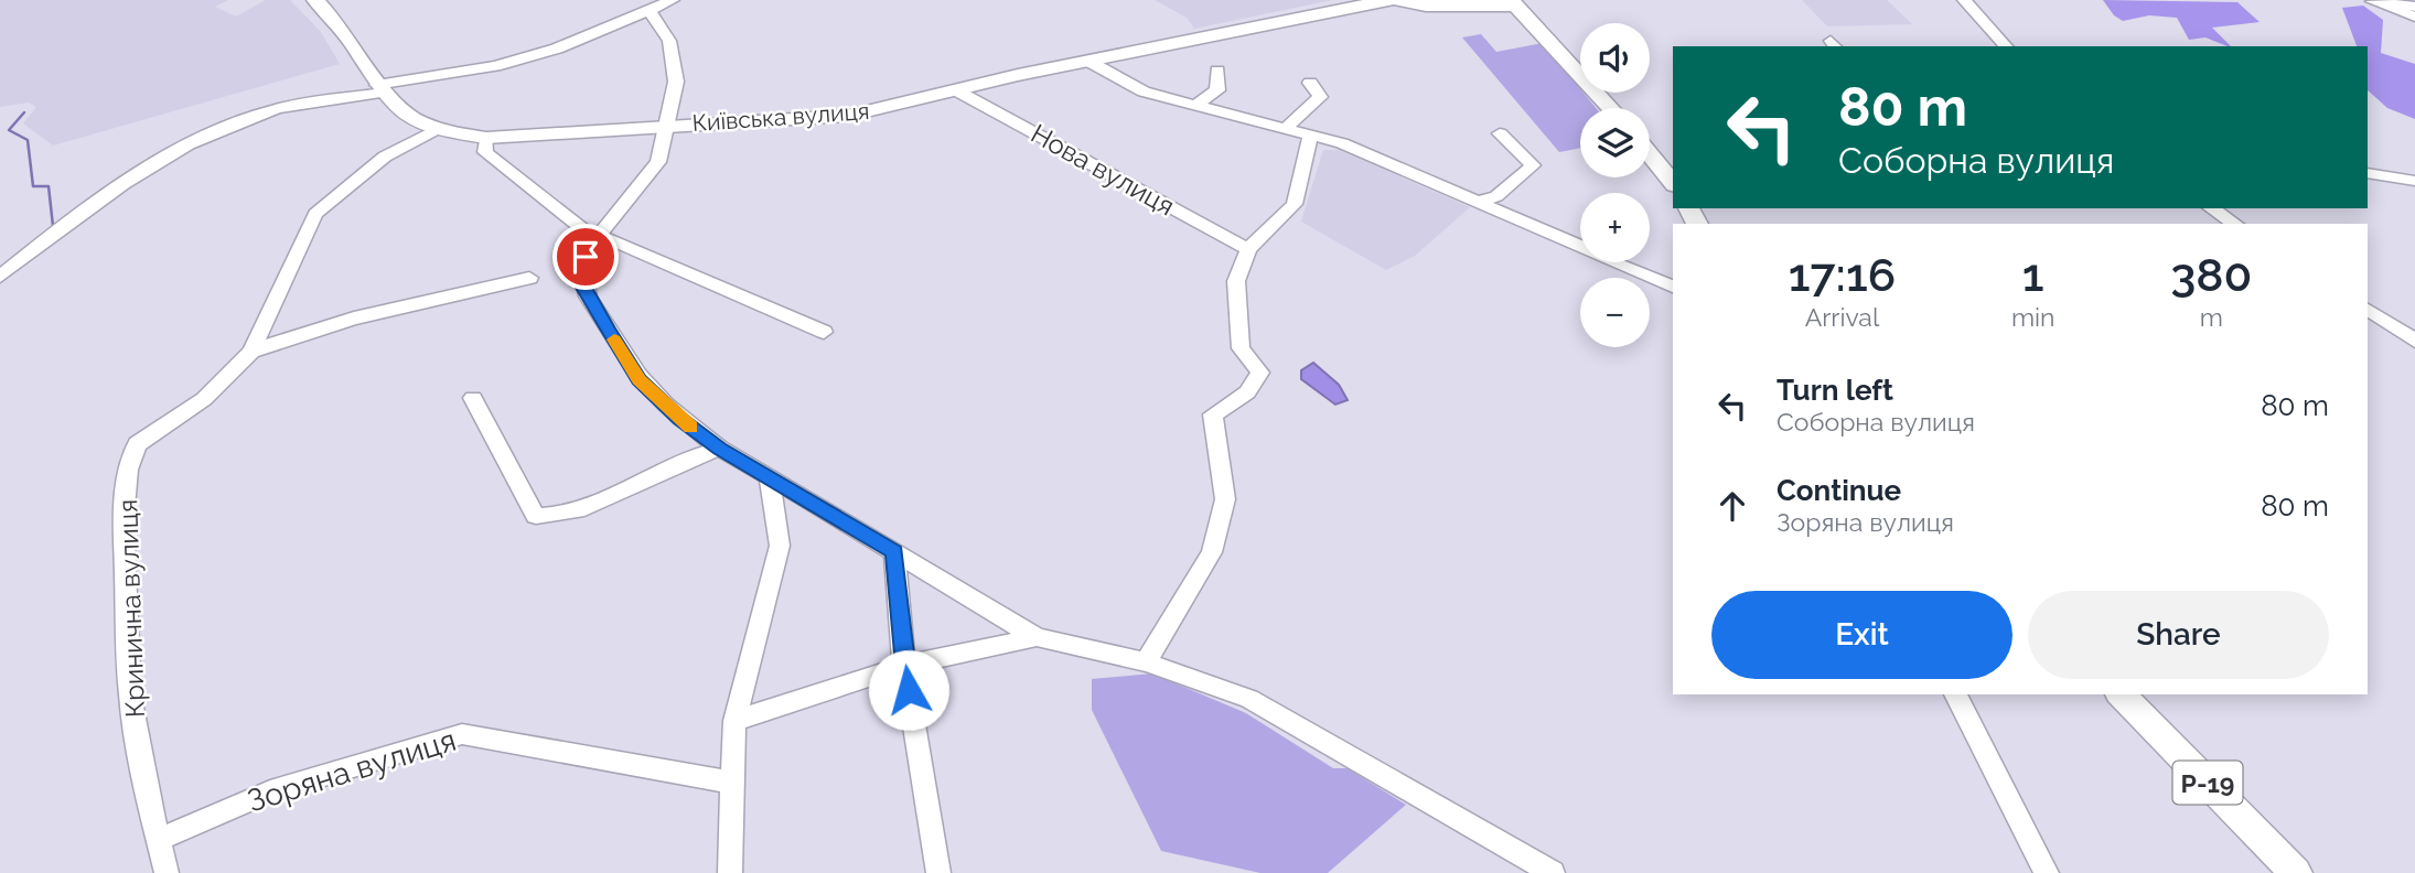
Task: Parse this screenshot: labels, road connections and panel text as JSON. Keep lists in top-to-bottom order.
{
  "streets": {
    "main road": ["Київська вулиця", "Р-19"],
    "street": ["Нова вулиця", "Кринична вулиця", "Зоряна вулиця"]
  },
  "crossings": [
    ["Київська вулиця", "Нова вулиця"],
    ["Київська вулиця", "Кринична вулиця"],
    ["Кринична вулиця", "Зоряна вулиця"]
  ],
  "page": {
    "map_buttons": ["+", "−"],
    "turn": ["80 m", "Соборна вулиця"],
    "eta": [
      "17:16",
      "Arrival",
      "1",
      "min",
      "380",
      "m"
    ],
    "list": [
      {
        "name": "Turn left",
        "note": "Соборна вулиця",
        "value": "80 m"
      },
      {
        "name": "Continue",
        "note": "Зоряна вулиця",
        "value": "80 m"
      }
    ],
    "buttons": ["Exit", "Share"]
  }
}
